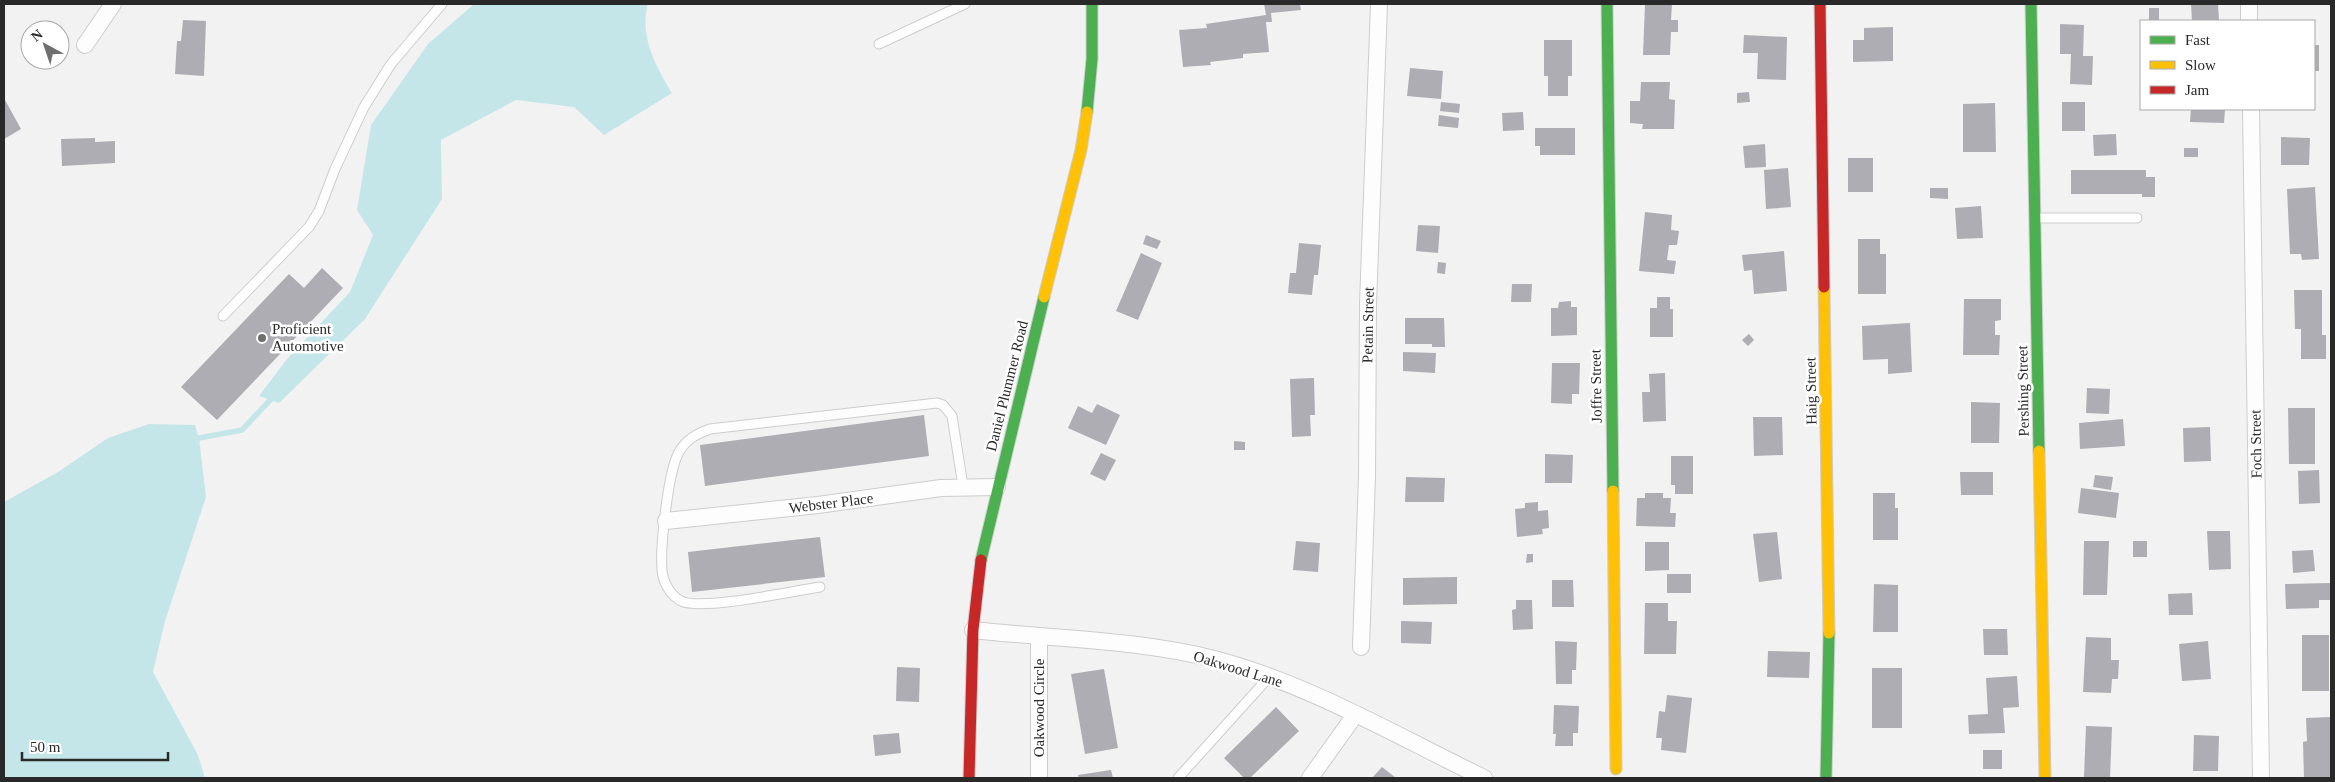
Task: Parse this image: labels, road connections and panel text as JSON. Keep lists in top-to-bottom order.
{
  "streets": {
    "street": [
      "Petain Street",
      "Daniel Plummer Road",
      "Joffre Street",
      "Haig Street",
      "Pershing Street",
      "Foch Street",
      "Webster Place",
      "Oakwood Lane",
      "Oakwood Circle"
    ]
  },
  "crossings": [
    ["Daniel Plummer Road", "Webster Place"],
    ["Daniel Plummer Road", "Oakwood Lane"],
    ["Oakwood Lane", "Oakwood Circle"]
  ],
  "places": ["Proficient Automotive"],
  "legend": ["Fast", "Slow", "Jam"],
  "scale_bar": "50 m",
  "north": "top left"
}
